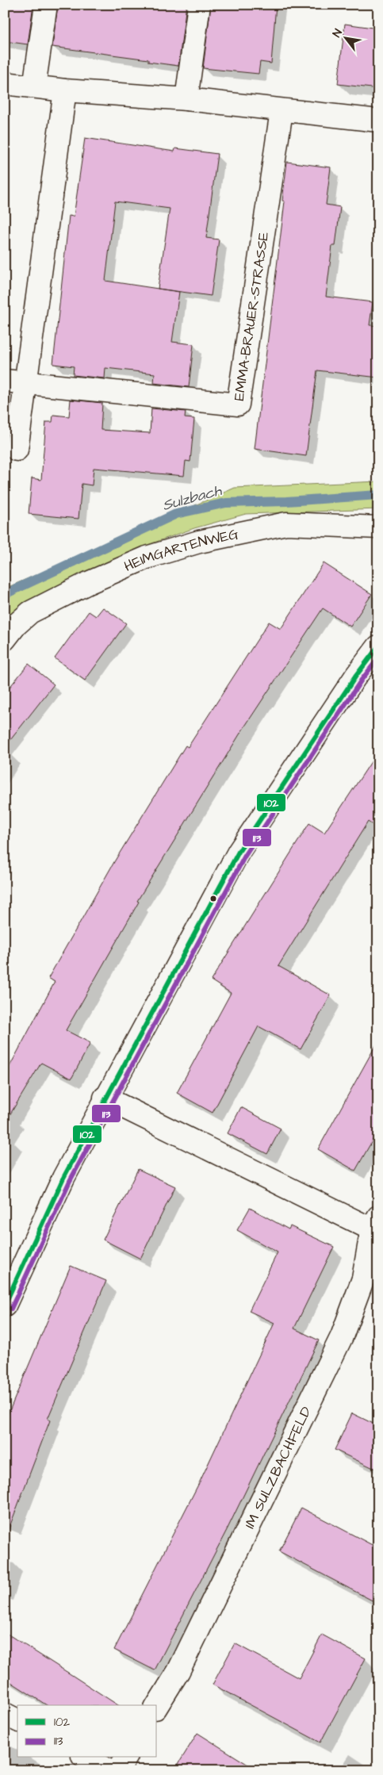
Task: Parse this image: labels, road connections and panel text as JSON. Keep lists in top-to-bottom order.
{
  "streets": {
    "street": ["EMMA-BRAUER-STRASSE", "HEIMGARTENWEG", "IM SULZBACHFELD"]
  },
  "water": ["Sulzbach"],
  "lines": ["transit line 102", "transit line 113"],
  "legend": ["102", "113"],
  "north": "top left"
}
